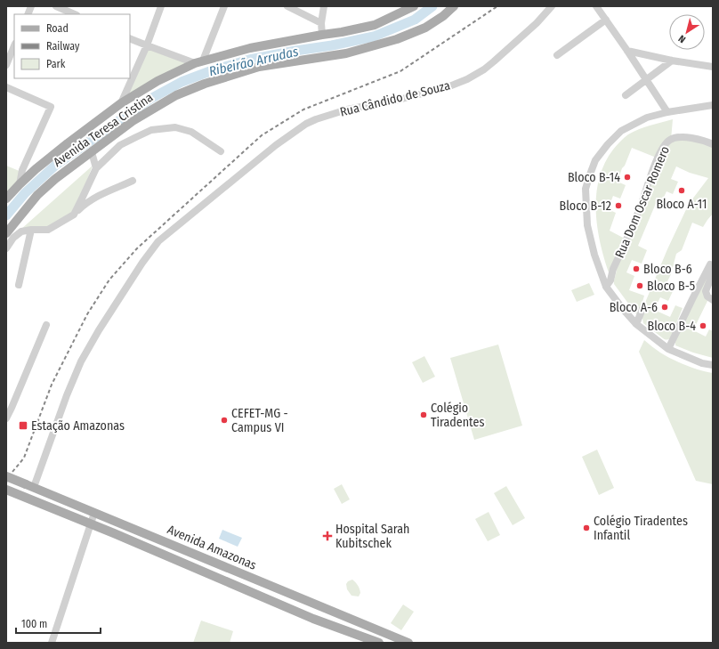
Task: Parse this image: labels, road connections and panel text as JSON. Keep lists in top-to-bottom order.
{
  "streets": {
    "main road": ["Avenida Teresa Cristina", "Avenida Amazonas"],
    "street": ["Rua Cândido de Souza", "Rua Dom Oscar Romero"]
  },
  "crossings": [
    ["Rua Cândido de Souza", "Avenida Amazonas"]
  ],
  "water": ["Ribeirão Arrudas"],
  "places": {
    "other": [
      "Bloco B-14",
      "Bloco A-11",
      "Bloco B-12",
      "Bloco B-6",
      "Bloco B-5",
      "Bloco A-6",
      "Bloco B-4",
      "Colégio Tiradentes",
      "CEFET-MG - Campus VI",
      "Colégio Tiradentes Infantil"
    ],
    "transit": ["Estação Amazonas"],
    "health": ["Hospital Sarah Kubitschek"]
  },
  "legend": ["Road", "Railway", "Park"],
  "scale_bar": "100 m",
  "north": "bottom left"
}
